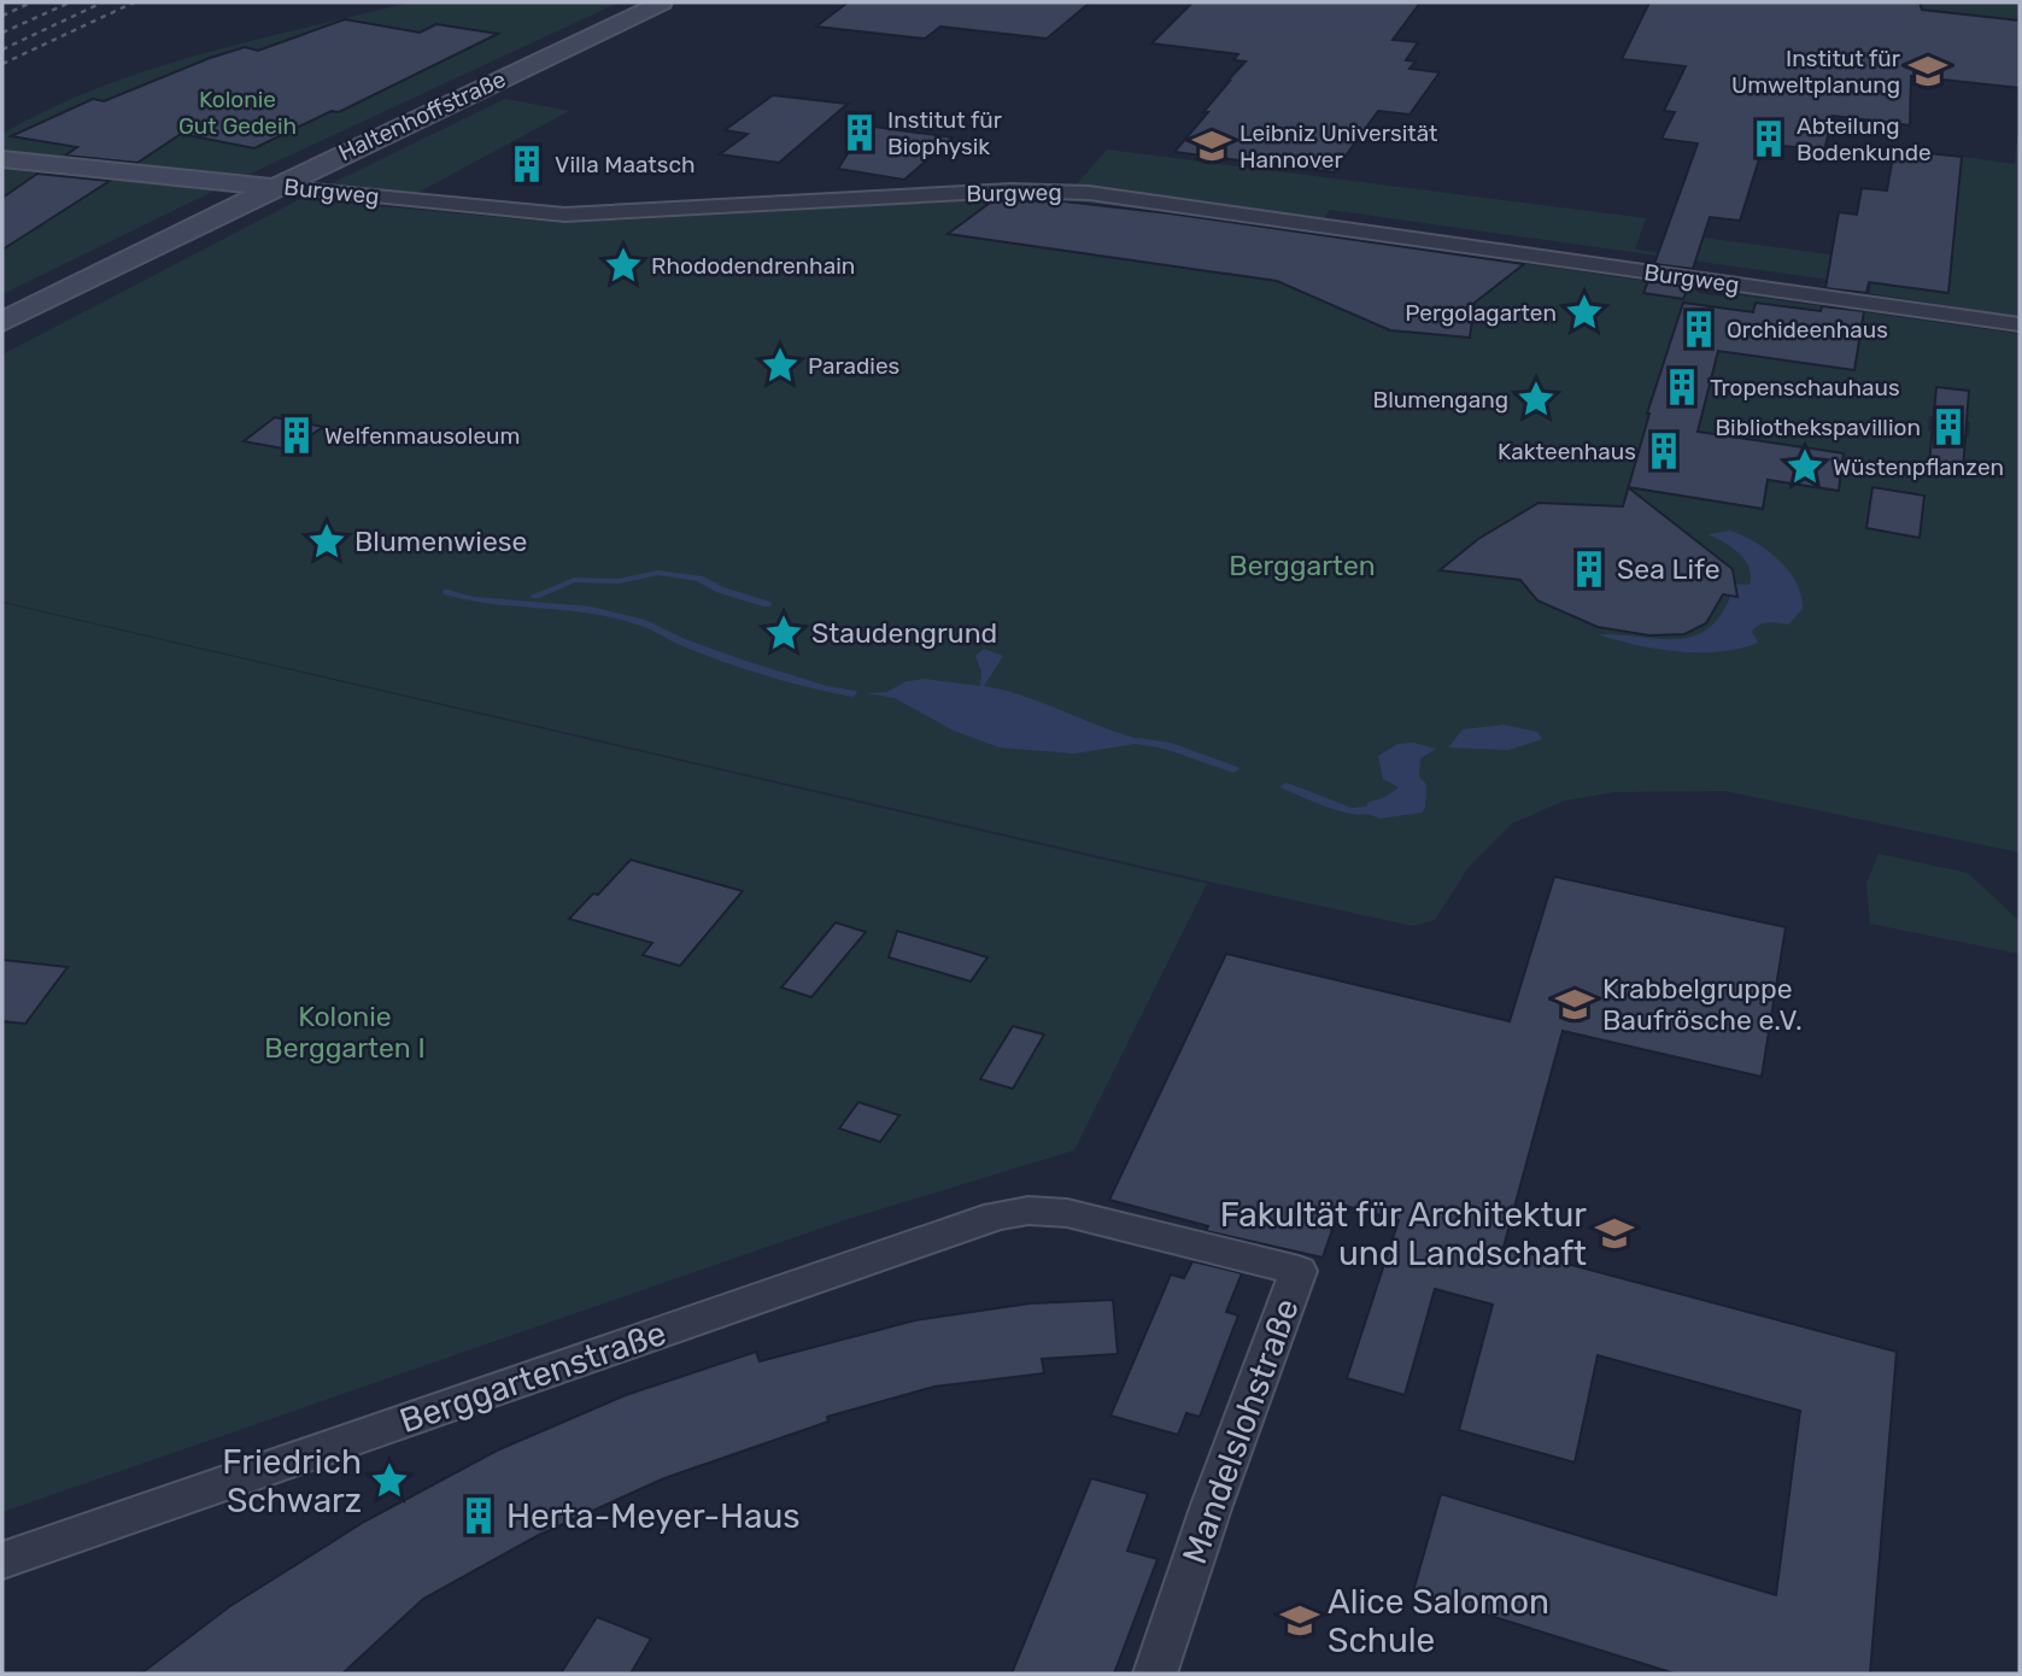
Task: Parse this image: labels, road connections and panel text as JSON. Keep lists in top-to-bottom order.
{
  "streets": {
    "street": [
      "Haltenhoffstraße",
      "Burgweg",
      "Berggartenstraße",
      "Mandelslohstraße"
    ]
  },
  "crossings": [
    ["Haltenhoffstraße", "Burgweg"],
    ["Berggartenstraße", "Mandelslohstraße"]
  ],
  "parks": ["Kolonie Gut Gedeih", "Berggarten", "Kolonie Berggarten I"],
  "places": {
    "school or university": [
      "Institut für Umweltplanung",
      "Leibniz Universität Hannover",
      "Krabbelgruppe Baufrösche e.V.",
      "Fakultät für Architektur und Landschaft",
      "Alice Salomon Schule"
    ],
    "building": [
      "Institut für Biophysik",
      "Abteilung Bodenkunde",
      "Villa Maatsch",
      "Orchideenhaus",
      "Tropenschauhaus",
      "Bibliothekspavillion",
      "Welfenmausoleum",
      "Kakteenhaus",
      "Sea Life",
      "Herta-Meyer-Haus"
    ],
    "place": [
      "Rhododendrenhain",
      "Pergolagarten",
      "Paradies",
      "Blumengang",
      "Wüstenpflanzen",
      "Blumenwiese",
      "Staudengrund",
      "Friedrich Schwarz"
    ]
  }
}
